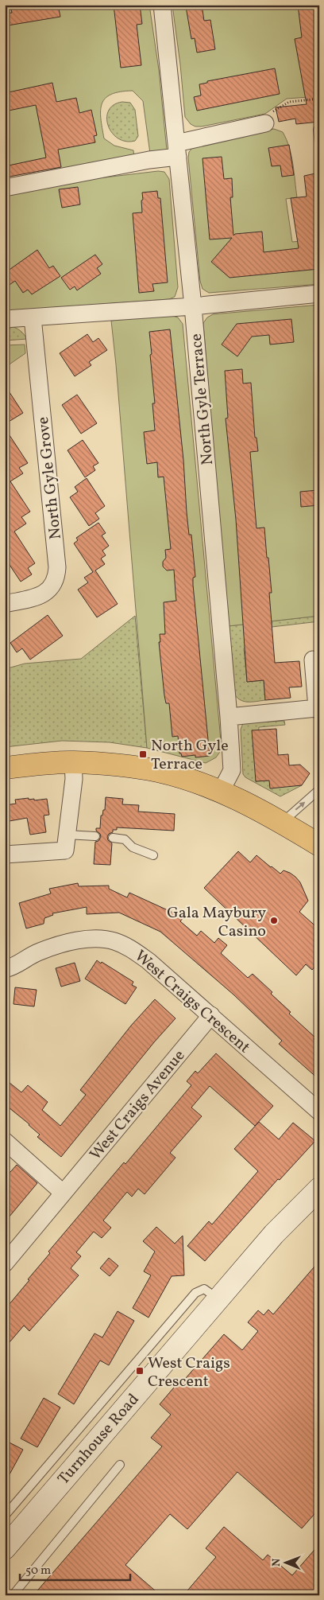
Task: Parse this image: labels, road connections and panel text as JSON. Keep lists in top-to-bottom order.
{
  "streets": {
    "street": [
      "North Gyle Terrace",
      "North Gyle Grove",
      "West Craigs Crescent",
      "West Craigs Avenue",
      "Turnhouse Road"
    ]
  },
  "crossings": [
    ["West Craigs Crescent", "West Craigs Avenue"]
  ],
  "places": {
    "transit": ["North Gyle Terrace", "West Craigs Crescent"],
    "other": ["Gala Maybury Casino"]
  },
  "scale_bar": "50 m",
  "north": "left"
}
